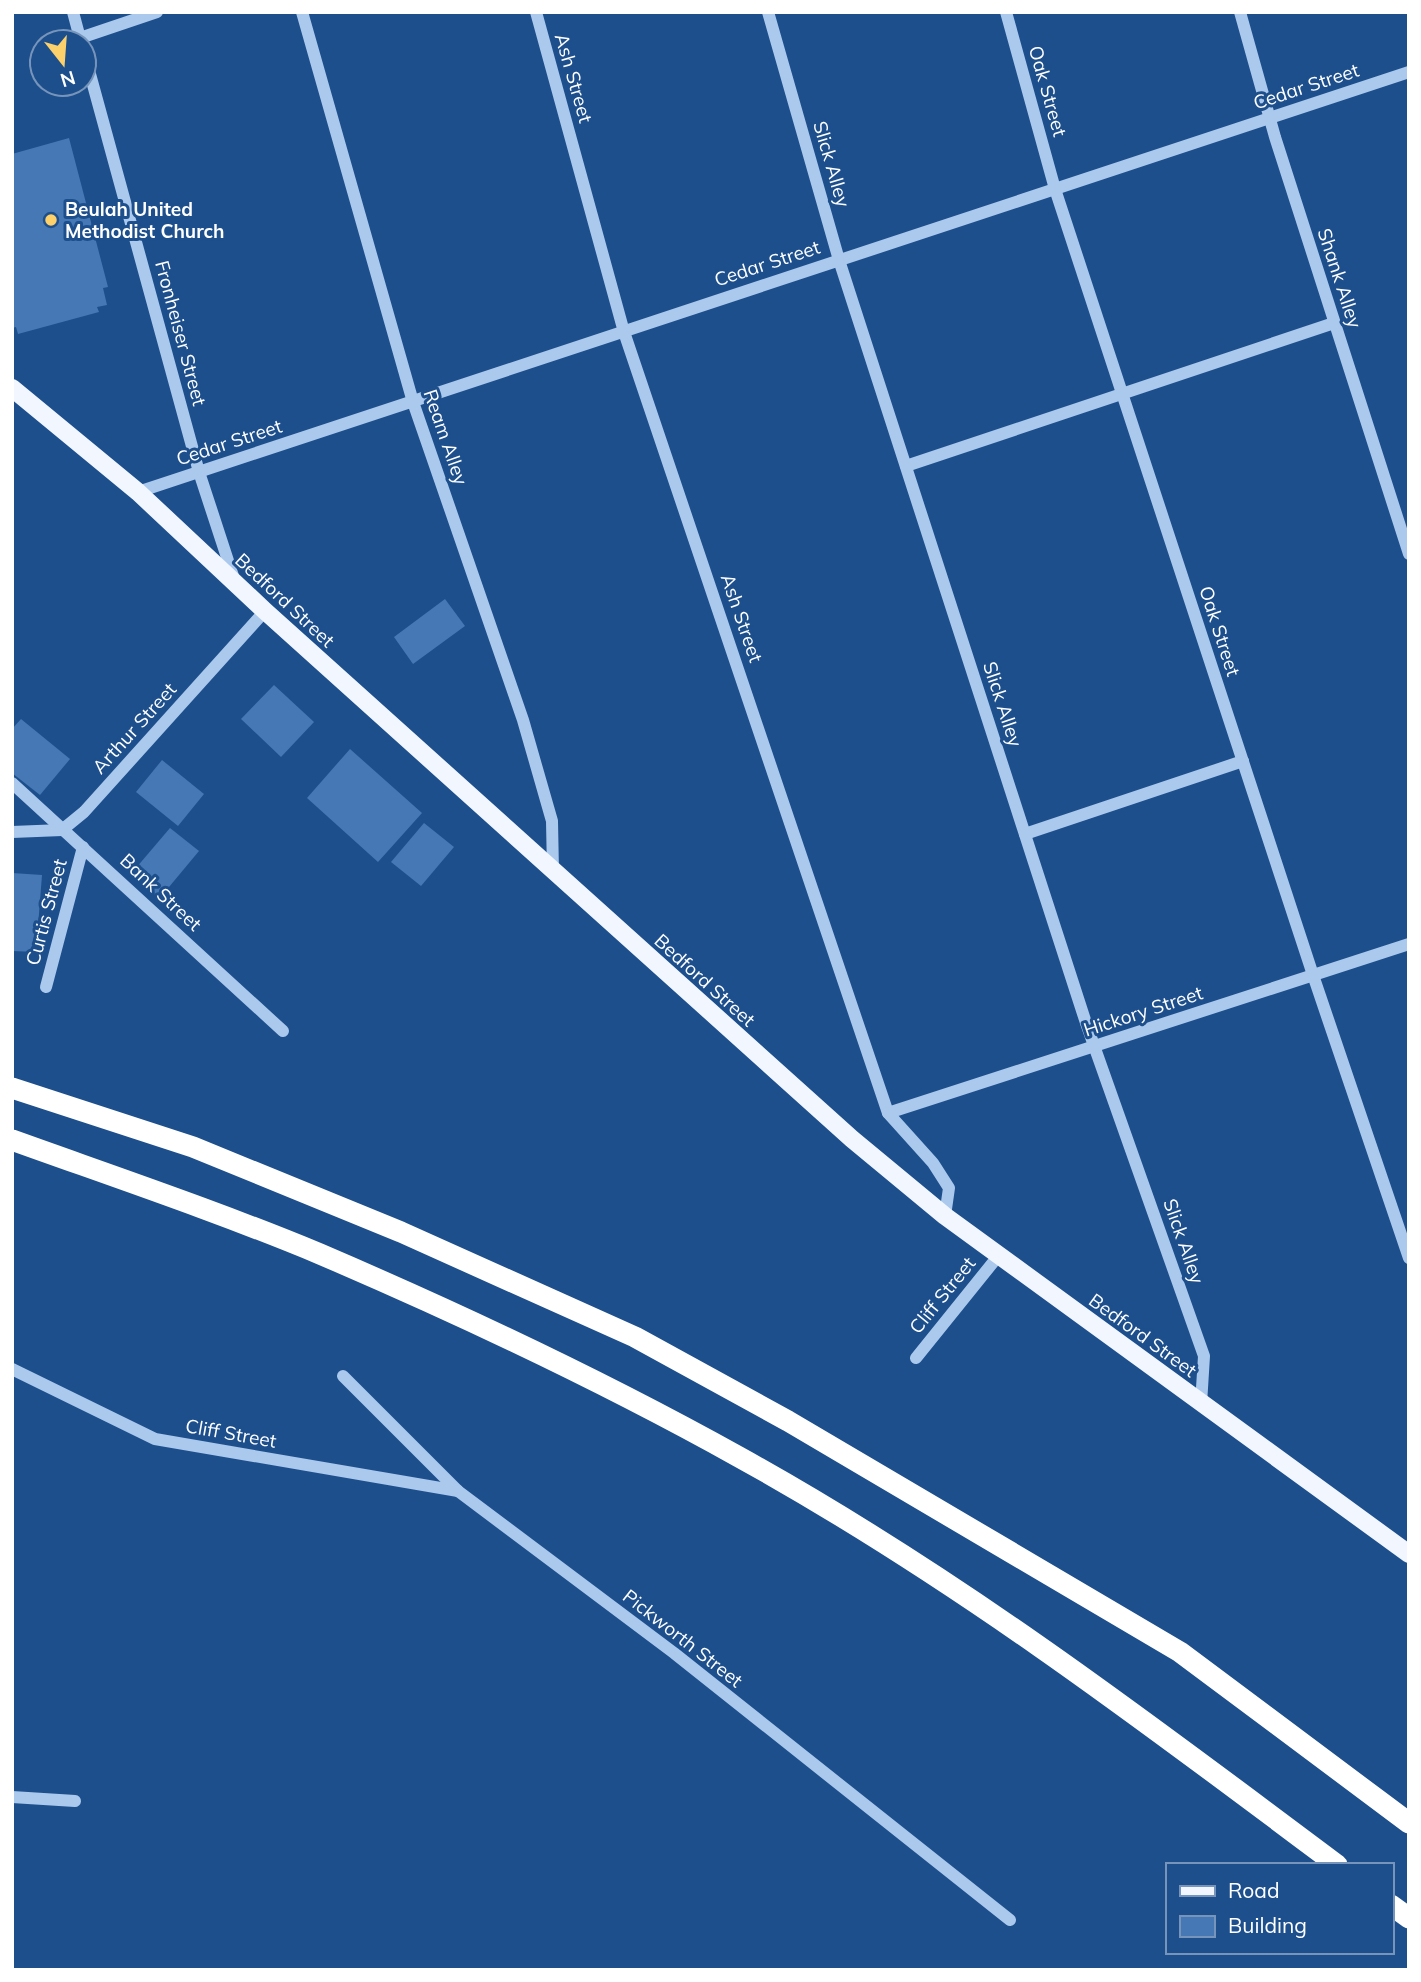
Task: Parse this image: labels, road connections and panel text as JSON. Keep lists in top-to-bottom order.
{
  "streets": {
    "main road": ["Bedford Street"],
    "street": [
      "Ash Street",
      "Cedar Street",
      "Oak Street",
      "Slick Alley",
      "Shank Alley",
      "Fronheiser Street",
      "Ream Alley",
      "Arthur Street",
      "Bank Street",
      "Curtis Street",
      "Hickory Street",
      "Cliff Street",
      "Pickworth Street"
    ]
  },
  "crossings": [
    ["Ash Street", "Cedar Street"],
    ["Ash Street", "Bedford Street"],
    ["Ash Street", "Hickory Street"],
    ["Cedar Street", "Oak Street"],
    ["Cedar Street", "Slick Alley"],
    ["Cedar Street", "Shank Alley"],
    ["Cedar Street", "Fronheiser Street"],
    ["Cedar Street", "Ream Alley"],
    ["Cedar Street", "Bedford Street"],
    ["Oak Street", "Hickory Street"],
    ["Slick Alley", "Bedford Street"],
    ["Slick Alley", "Hickory Street"],
    ["Fronheiser Street", "Bedford Street"],
    ["Ream Alley", "Bedford Street"],
    ["Bedford Street", "Arthur Street"],
    ["Bedford Street", "Cliff Street"],
    ["Arthur Street", "Bank Street"],
    ["Bank Street", "Curtis Street"],
    ["Cliff Street", "Pickworth Street"]
  ],
  "places": ["Beulah United Methodist Church"],
  "legend": ["Road", "Building"],
  "north": "bottom"
}
